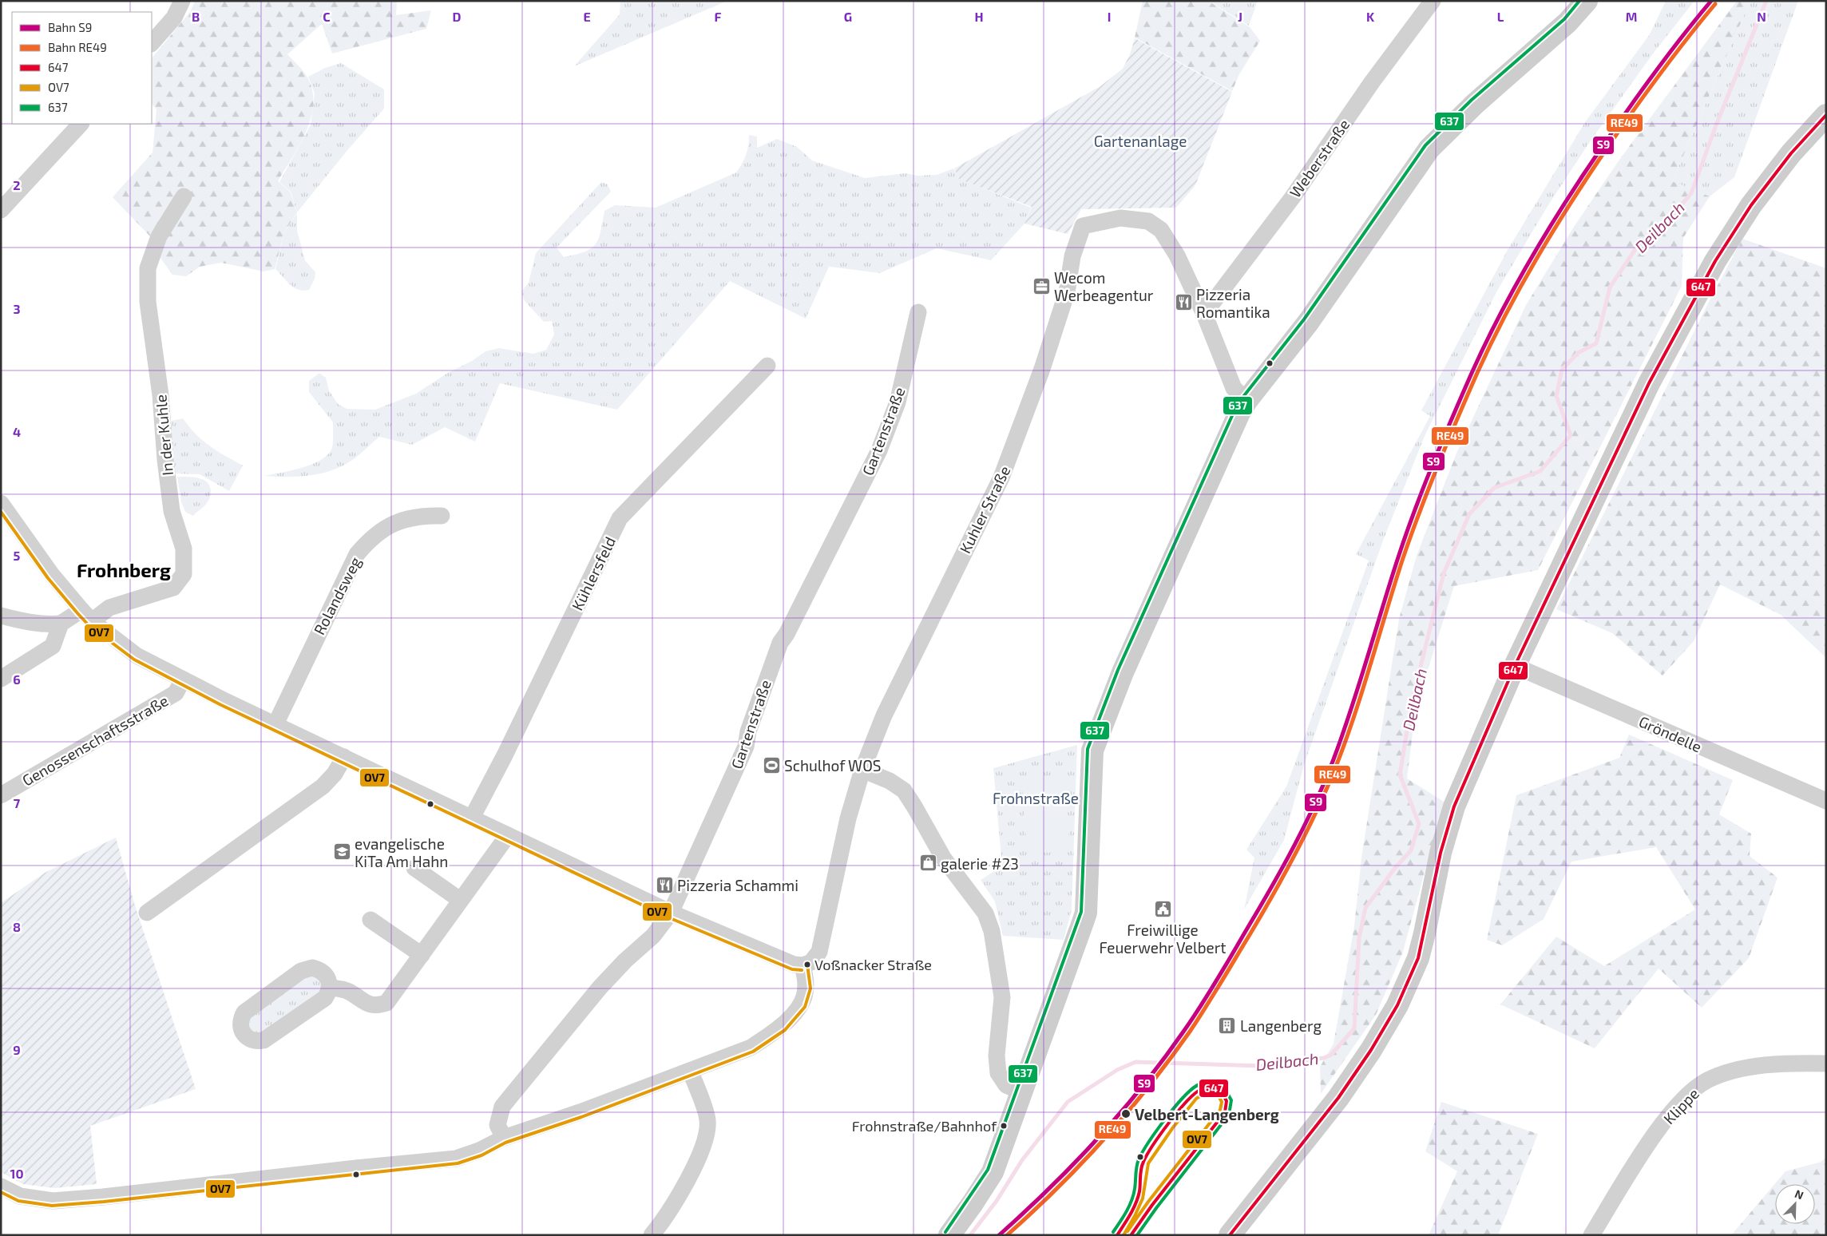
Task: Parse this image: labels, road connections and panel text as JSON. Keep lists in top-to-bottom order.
{
  "streets": {
    "street": [
      "Weberstraße",
      "Gartenstraße",
      "In der Kuhle",
      "Kuhler Straße",
      "Kühlersfeld",
      "Rolandsweg",
      "Gröndelle",
      "Genossenschaftsstraße",
      "Klippe"
    ]
  },
  "crossings": [
    ["Weberstraße", "Kuhler Straße"]
  ],
  "districts": ["Frohnberg"],
  "water": ["Deilbach"],
  "parks": ["Gartenanlage", "Frohnstraße"],
  "places": {
    "office": ["Wecom Werbeagentur"],
    "restaurant": ["Pizzeria Romantika", "Pizzeria Schammi"],
    "sports": ["Schulhof WOS"],
    "school or university": ["evangelische KiTa Am Hahn"],
    "shop": ["galerie #23"],
    "public building": ["Freiwillige Feuerwehr Velbert"],
    "other": ["Voßnacker Straße", "Velbert-Langenberg", "Frohnstraße/Bahnhof"],
    "building": ["Langenberg"]
  },
  "lines": [
    "rail line S9",
    "transit line 637",
    "rail line RE49",
    "transit line 647",
    "transit line OV7"
  ],
  "legend": [
    "Bahn S9",
    "Bahn RE49",
    "647",
    "OV7",
    "637"
  ],
  "north": "top right",
  "grid": {
    "columns": [
      "B",
      "C",
      "D",
      "E",
      "F",
      "G",
      "H",
      "I",
      "J",
      "K",
      "L",
      "M",
      "N"
    ],
    "rows": [
      "2",
      "3",
      "4",
      "5",
      "6",
      "7",
      "8",
      "9",
      "10"
    ]
  }
}
